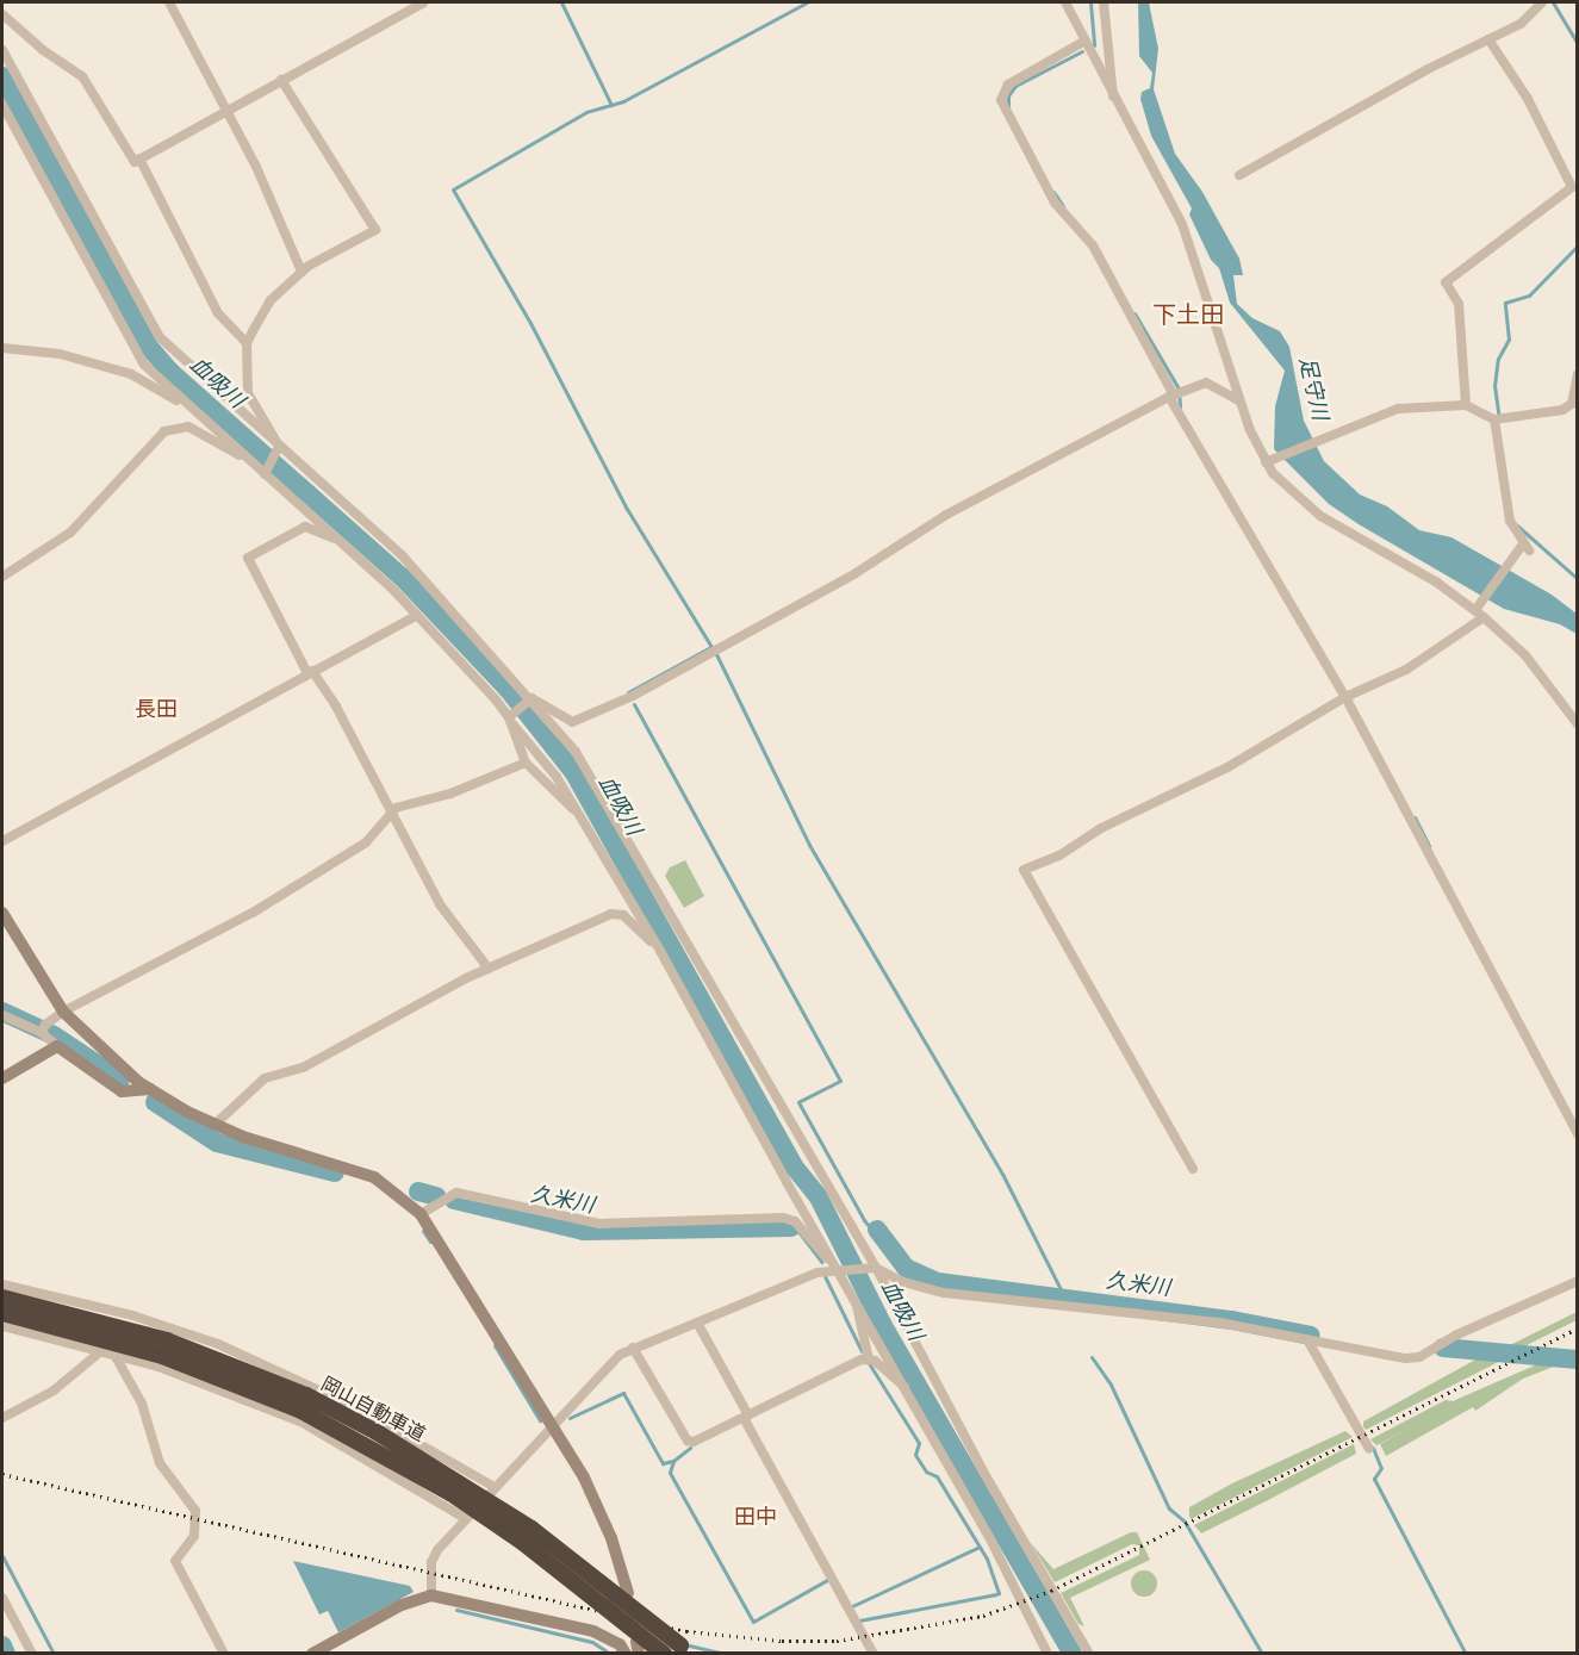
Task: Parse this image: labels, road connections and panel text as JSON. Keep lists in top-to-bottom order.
{
  "streets": {
    "highway": ["岡山自動車道"]
  },
  "districts": ["下土田", "長田", "田中"],
  "water": ["血吸川", "足守川", "久米川"]
}
